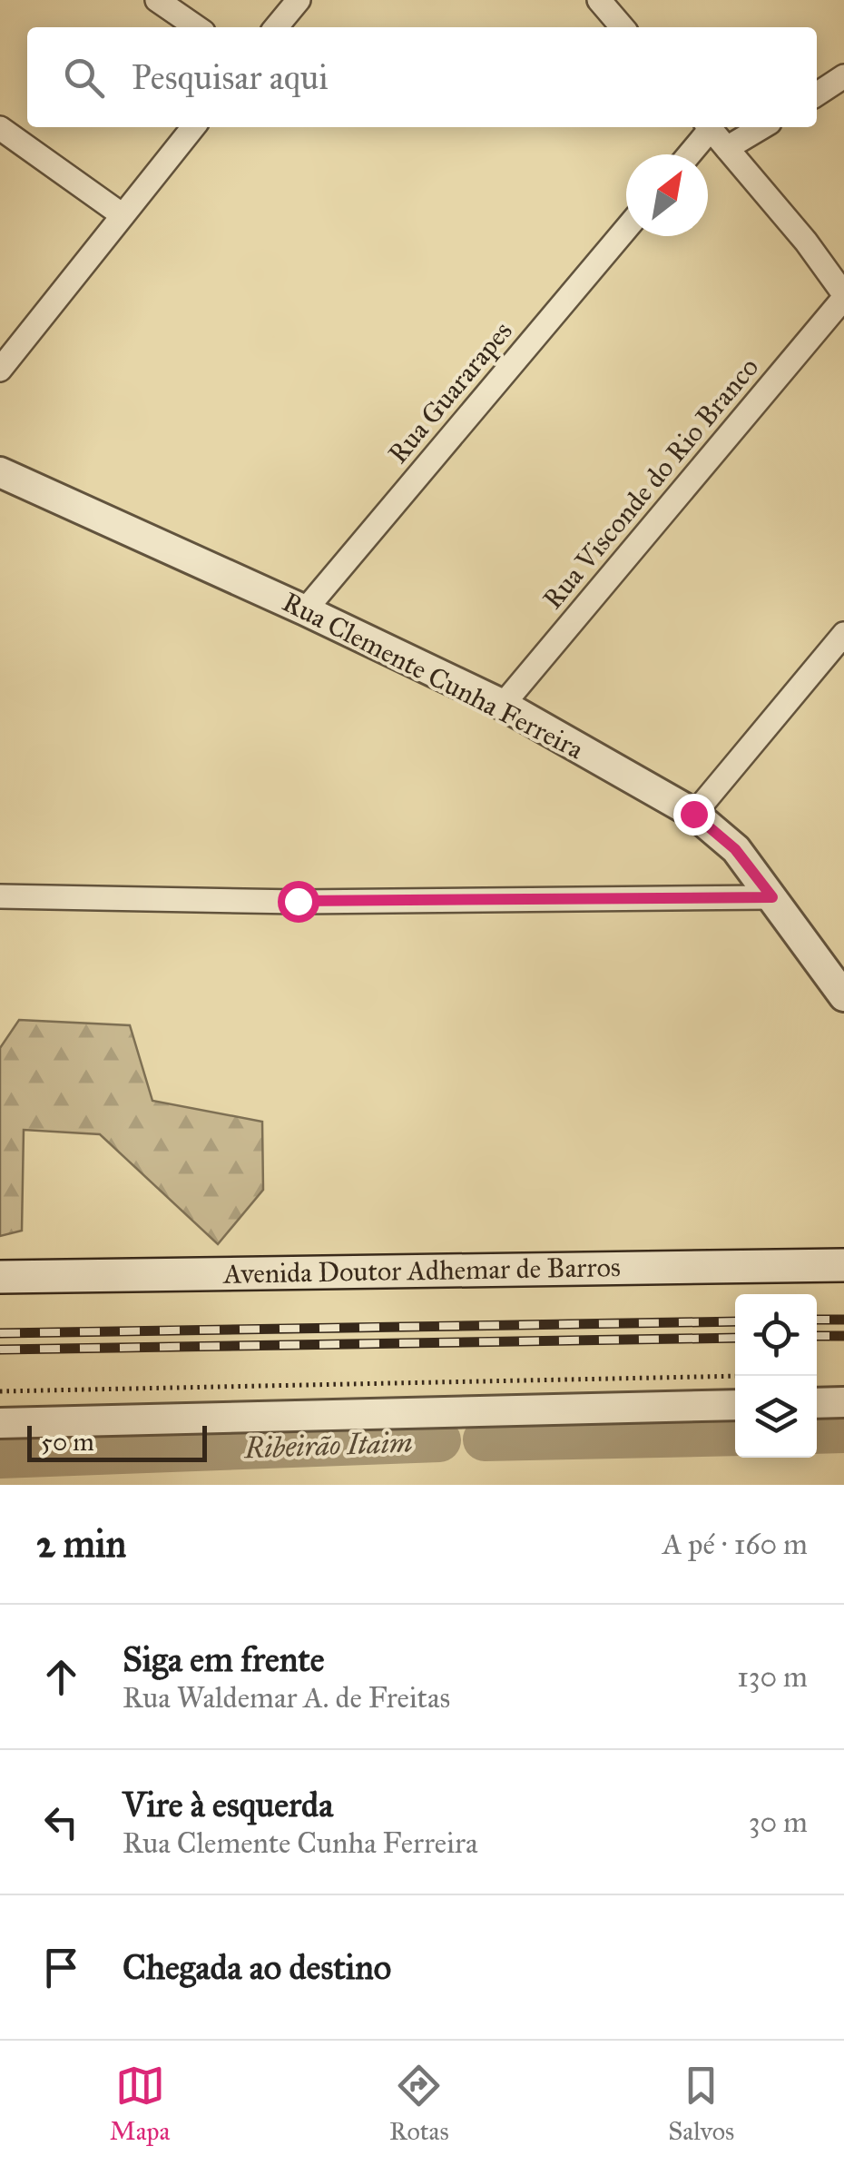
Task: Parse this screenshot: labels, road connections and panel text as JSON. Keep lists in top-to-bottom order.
{
  "streets": {
    "main road": ["Avenida Doutor Adhemar de Barros"],
    "street": ["Rua Guararapes", "Rua Visconde do Rio Branco", "Rua Clemente Cunha Ferreira"]
  },
  "crossings": [
    ["Rua Guararapes", "Rua Clemente Cunha Ferreira"],
    ["Rua Visconde do Rio Branco", "Rua Clemente Cunha Ferreira"]
  ],
  "water": ["Ribeirão Itaim"],
  "scale_bar": "50 m",
  "north": "top right",
  "page": {
    "search": "Pesquisar aqui",
    "scale": "50 m",
    "heading": ["2 min", "A pé · 160 m"],
    "list": [
      ["Siga em frente", "Rua Waldemar A. de Freitas", "130 m"],
      ["Vire à esquerda", "Rua Clemente Cunha Ferreira", "30 m"],
      "Chegada ao destino"
    ],
    "nav": ["Mapa", "Rotas", "Salvos"]
  }
}
